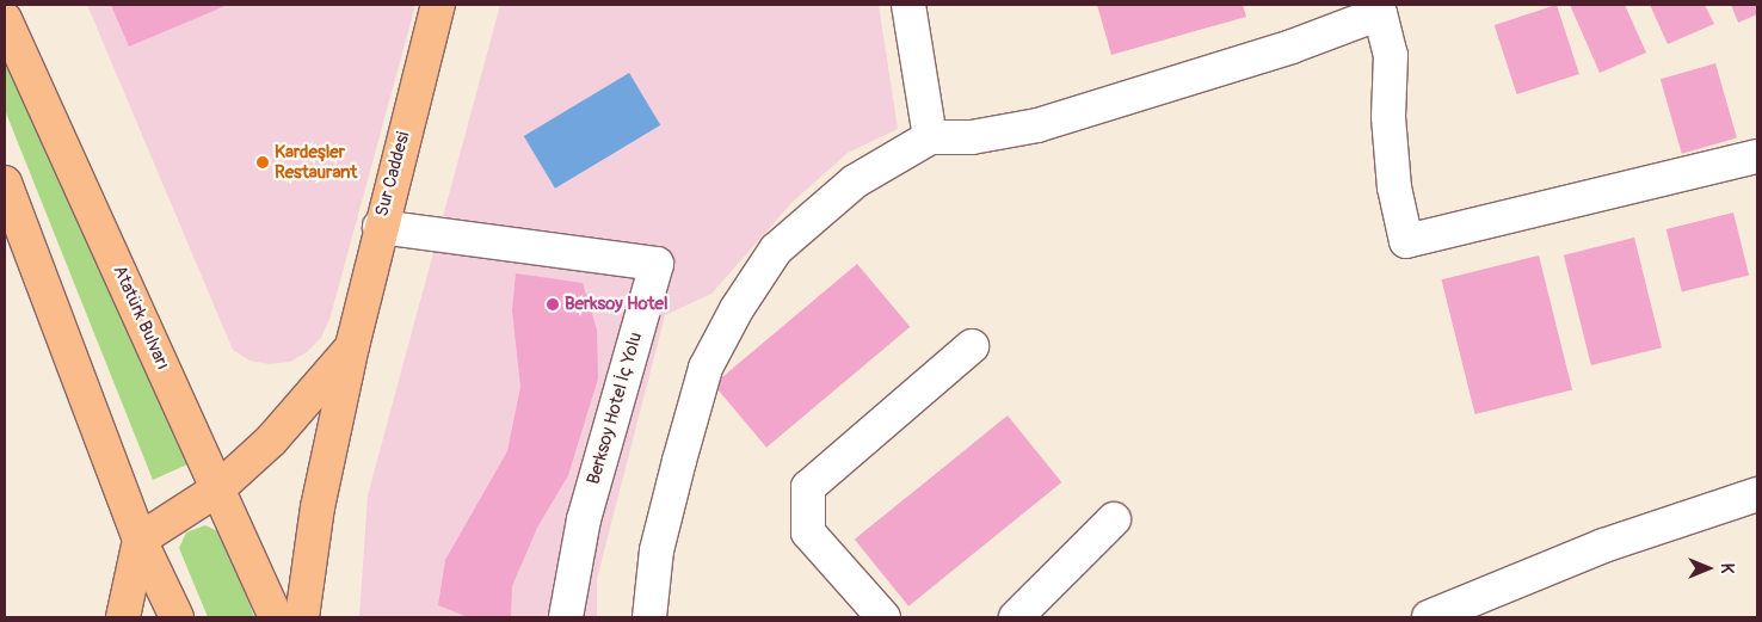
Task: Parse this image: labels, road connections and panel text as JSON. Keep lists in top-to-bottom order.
{
  "streets": {
    "main road": ["Sur Caddesi", "Atatürk Bulvarı"],
    "street": ["Berksoy Hotel İç Yolu"]
  },
  "crossings": [
    ["Sur Caddesi", "Atatürk Bulvarı"],
    ["Sur Caddesi", "Berksoy Hotel İç Yolu"]
  ],
  "places": ["Kardeşler Restaurant", "Berksoy Hotel"],
  "north": "right"
}
